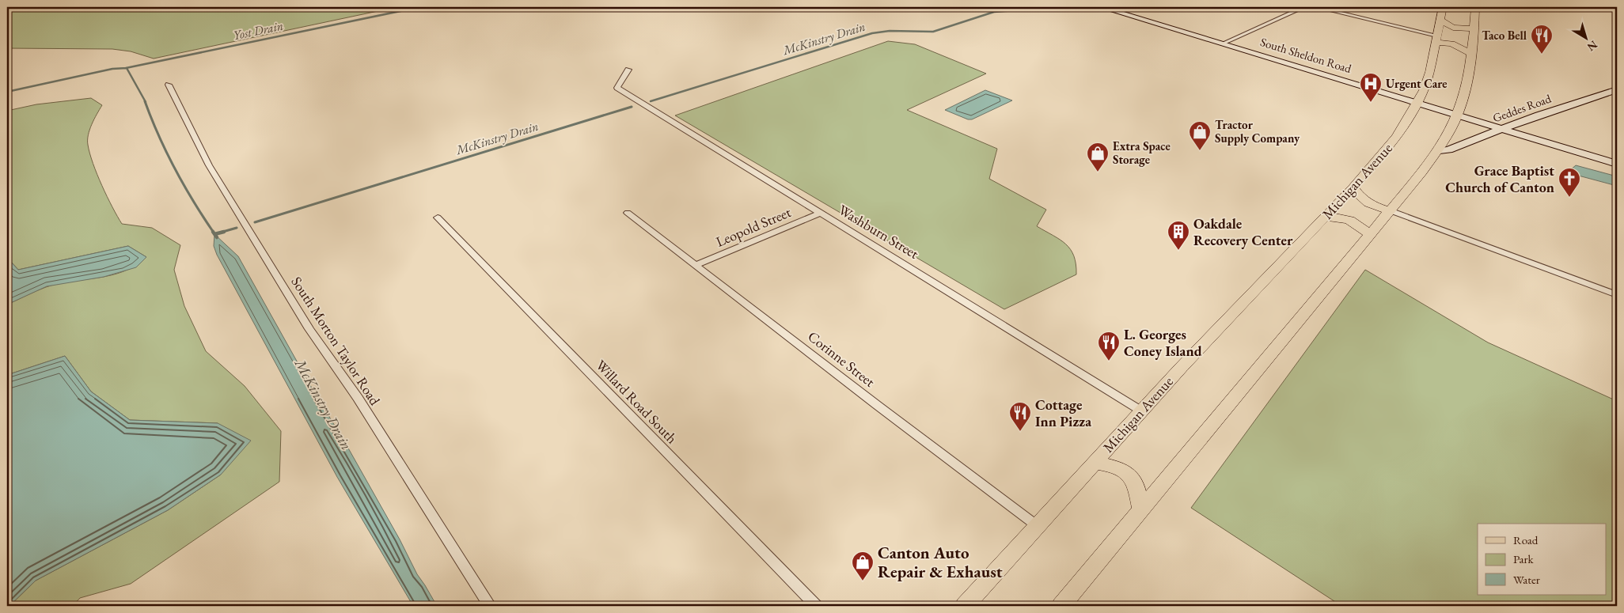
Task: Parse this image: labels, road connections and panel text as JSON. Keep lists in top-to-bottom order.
{
  "streets": {
    "main road": ["South Sheldon Road", "Geddes Road", "Michigan Avenue"],
    "street": [
      "Leopold Street",
      "Washburn Street",
      "South Morton Taylor Road",
      "Corinne Street",
      "Willard Road South"
    ]
  },
  "crossings": [
    ["South Sheldon Road", "Geddes Road"],
    ["South Sheldon Road", "Michigan Avenue"],
    ["Michigan Avenue", "Washburn Street"],
    ["Michigan Avenue", "Corinne Street"],
    ["Leopold Street", "Washburn Street"],
    ["Leopold Street", "Corinne Street"]
  ],
  "water": ["Yost Drain", "McKinstry Drain"],
  "places": {
    "restaurant": ["Taco Bell", "L. Georges Coney Island", "Cottage Inn Pizza"],
    "hospital": ["Urgent Care"],
    "shop": ["Tractor Supply Company", "Extra Space Storage", "Canton Auto Repair & Exhaust"],
    "church": ["Grace Baptist Church of Canton"],
    "building": ["Oakdale Recovery Center"]
  },
  "legend": ["Road", "Park", "Water"],
  "north": "bottom right"
}
